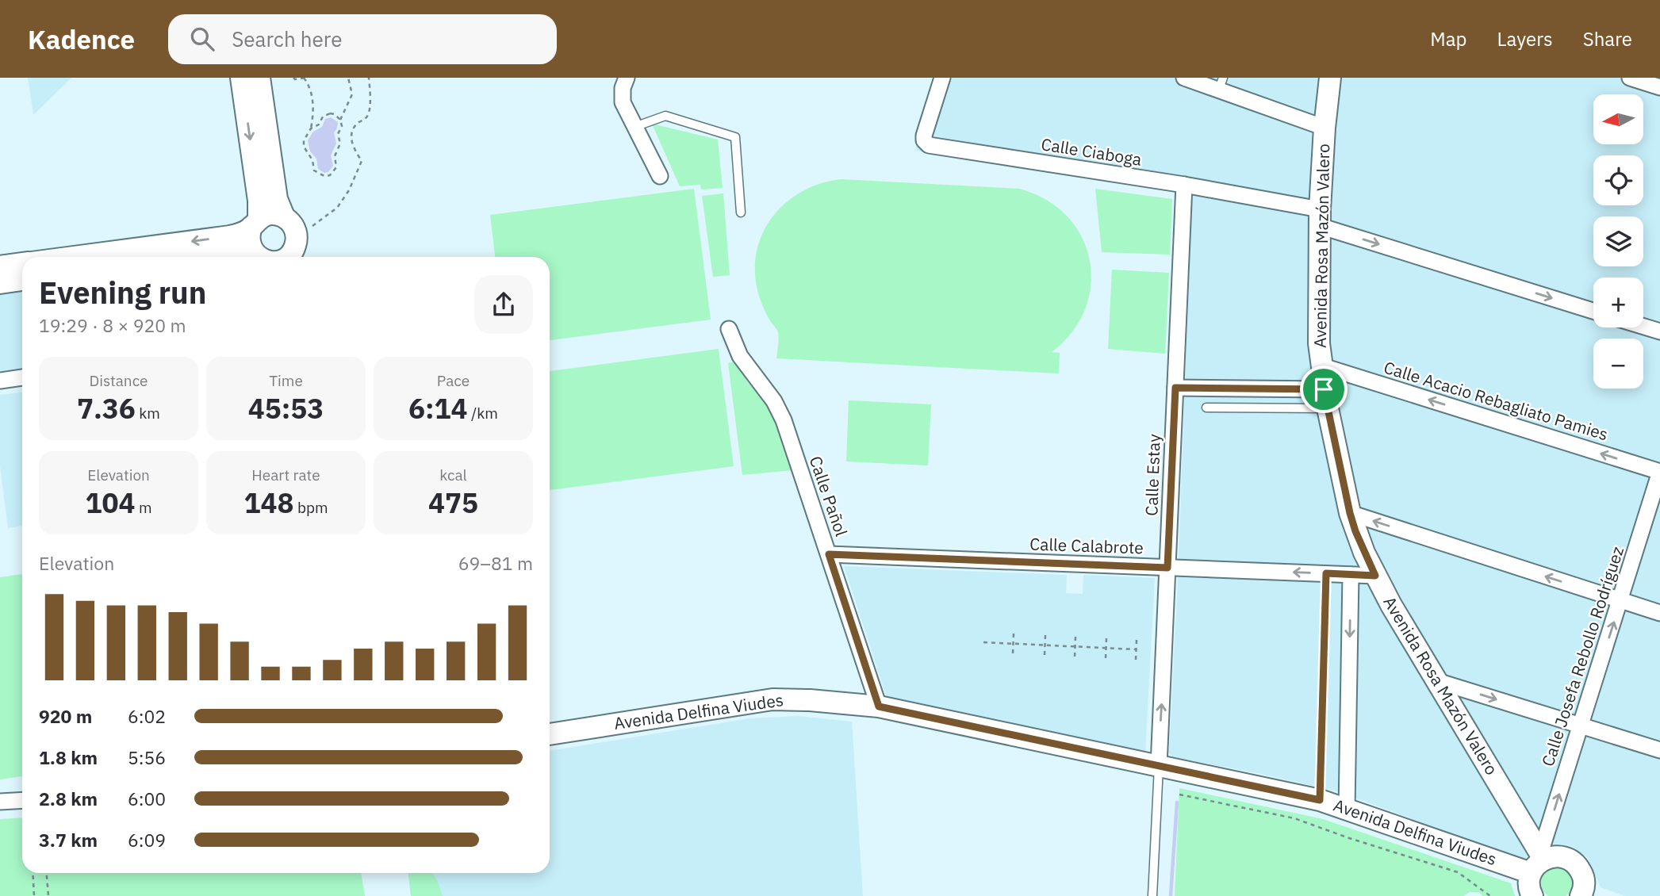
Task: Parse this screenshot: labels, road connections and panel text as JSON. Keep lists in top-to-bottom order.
{
  "streets": {
    "street": [
      "Calle Ciaboga",
      "Avenida Rosa Mazón Valero",
      "Calle Acacio Rebagliato Pamies",
      "Calle Estay",
      "Calle Pañol",
      "Calle Calabrote",
      "Calle Josefa Rebollo Rodríguez",
      "Avenida Delfina Viudes"
    ]
  },
  "crossings": [
    ["Calle Ciaboga", "Avenida Rosa Mazón Valero"],
    ["Calle Ciaboga", "Calle Estay"],
    ["Avenida Rosa Mazón Valero", "Calle Acacio Rebagliato Pamies"],
    ["Avenida Rosa Mazón Valero", "Calle Calabrote"],
    ["Avenida Rosa Mazón Valero", "Calle Josefa Rebollo Rodríguez"],
    ["Avenida Rosa Mazón Valero", "Avenida Delfina Viudes"],
    ["Calle Acacio Rebagliato Pamies", "Calle Josefa Rebollo Rodríguez"],
    ["Calle Estay", "Calle Calabrote"],
    ["Calle Estay", "Avenida Delfina Viudes"],
    ["Calle Pañol", "Calle Calabrote"],
    ["Calle Pañol", "Avenida Delfina Viudes"],
    ["Calle Josefa Rebollo Rodríguez", "Avenida Delfina Viudes"]
  ],
  "one_way": ["Calle Ciaboga", "Calle Josefa Rebollo Rodríguez"],
  "north": "left",
  "page": {
    "header": "Kadence",
    "search": "Search here",
    "nav": ["Map", "Layers", "Share"],
    "map_buttons": ["+", "−"],
    "heading": ["Evening run", "19:29 · 8 × 920 m"],
    "stats": [
      ["Distance", "7.36 km"],
      ["Time", "45:53"],
      ["Pace", "6:14 /km"],
      ["Elevation", "104 m"],
      ["Heart rate", "148 bpm"],
      ["kcal", "475"]
    ],
    "chart": ["Elevation", "69–81 m"],
    "list": [
      {
        "name": "920 m",
        "note": "6:02"
      },
      {
        "name": "1.8 km",
        "note": "5:56"
      },
      {
        "name": "2.8 km",
        "note": "6:00"
      },
      {
        "name": "3.7 km",
        "note": "6:09"
      }
    ]
  }
}
